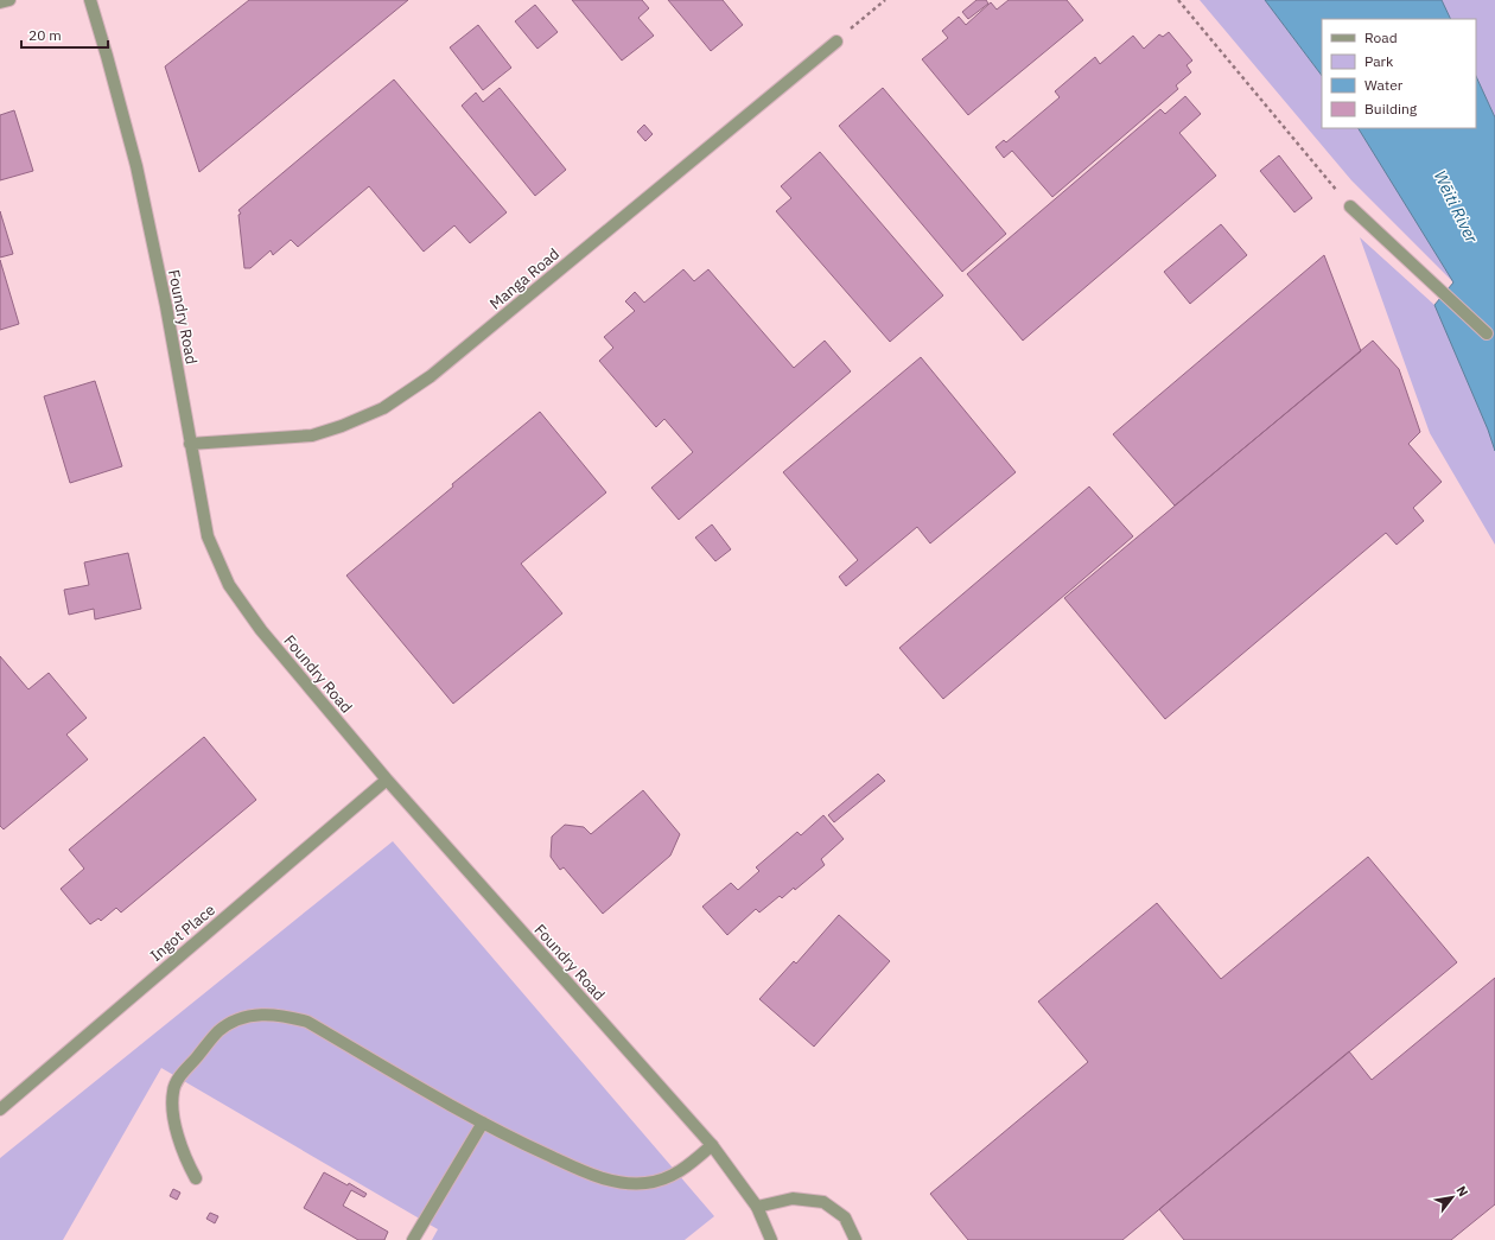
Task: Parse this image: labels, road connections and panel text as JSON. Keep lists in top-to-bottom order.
{
  "streets": {
    "street": ["Manga Road", "Foundry Road", "Ingot Place"]
  },
  "crossings": [
    ["Manga Road", "Foundry Road"],
    ["Foundry Road", "Ingot Place"]
  ],
  "water": ["Wēiti River"],
  "legend": [
    "Road",
    "Park",
    "Water",
    "Building"
  ],
  "scale_bar": "20 m",
  "north": "top right"
}
